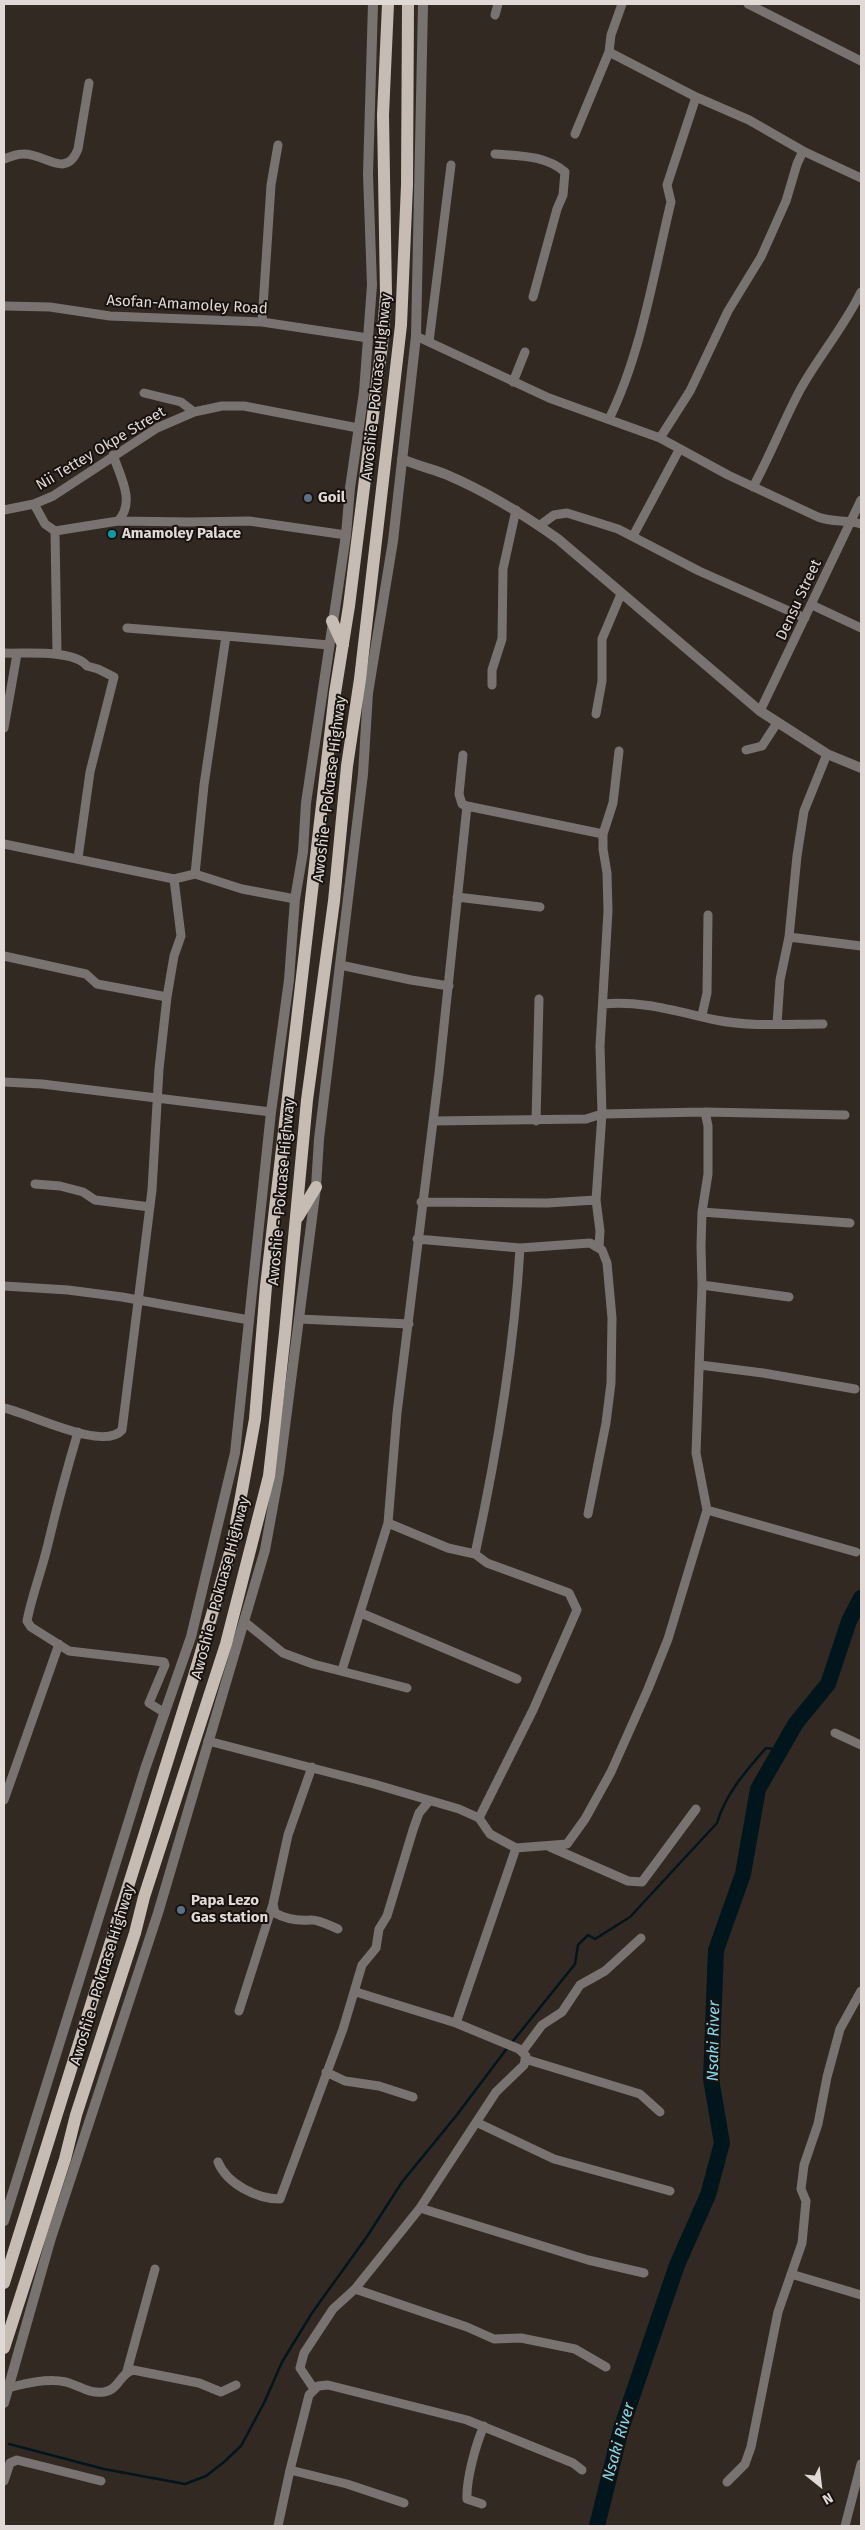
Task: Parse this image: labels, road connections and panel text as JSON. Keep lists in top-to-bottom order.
{
  "streets": {
    "main road": ["Awoshie - Pokuase Highway"],
    "street": ["Asofan-Amamoley Road", "Nii Tettey Okpe Street", "Densu Street"]
  },
  "water": ["Nsaki River"],
  "places": ["Goil", "Amamoley Palace", "Papa Lezo Gas station"],
  "north": "bottom right"
}
